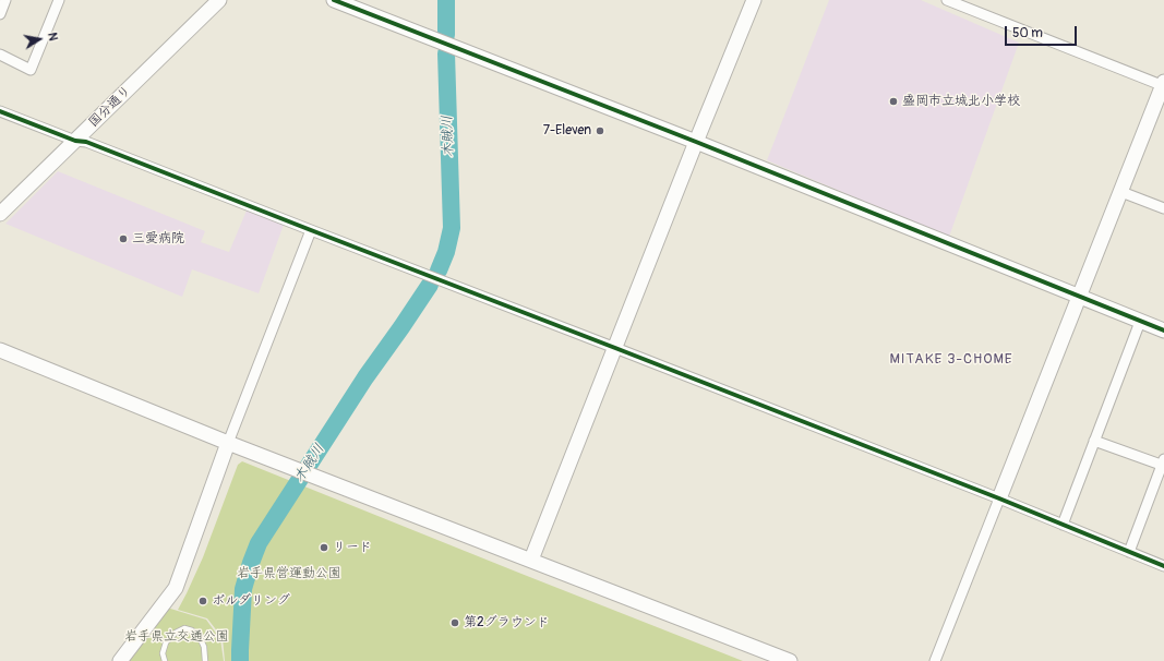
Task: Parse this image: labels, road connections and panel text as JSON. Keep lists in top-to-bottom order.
{
  "streets": {
    "street": ["国分通り"]
  },
  "districts": ["MITAKE 3-CHOME"],
  "water": ["木賊川"],
  "parks": ["岩手県営運動公園", "岩手県立交通公園"],
  "places": [
    "盛岡市立城北小学校",
    "7-Eleven",
    "三愛病院",
    "リード",
    "ボルダリング",
    "第2グラウンド"
  ],
  "scale_bar": "50 m",
  "north": "right"
}
